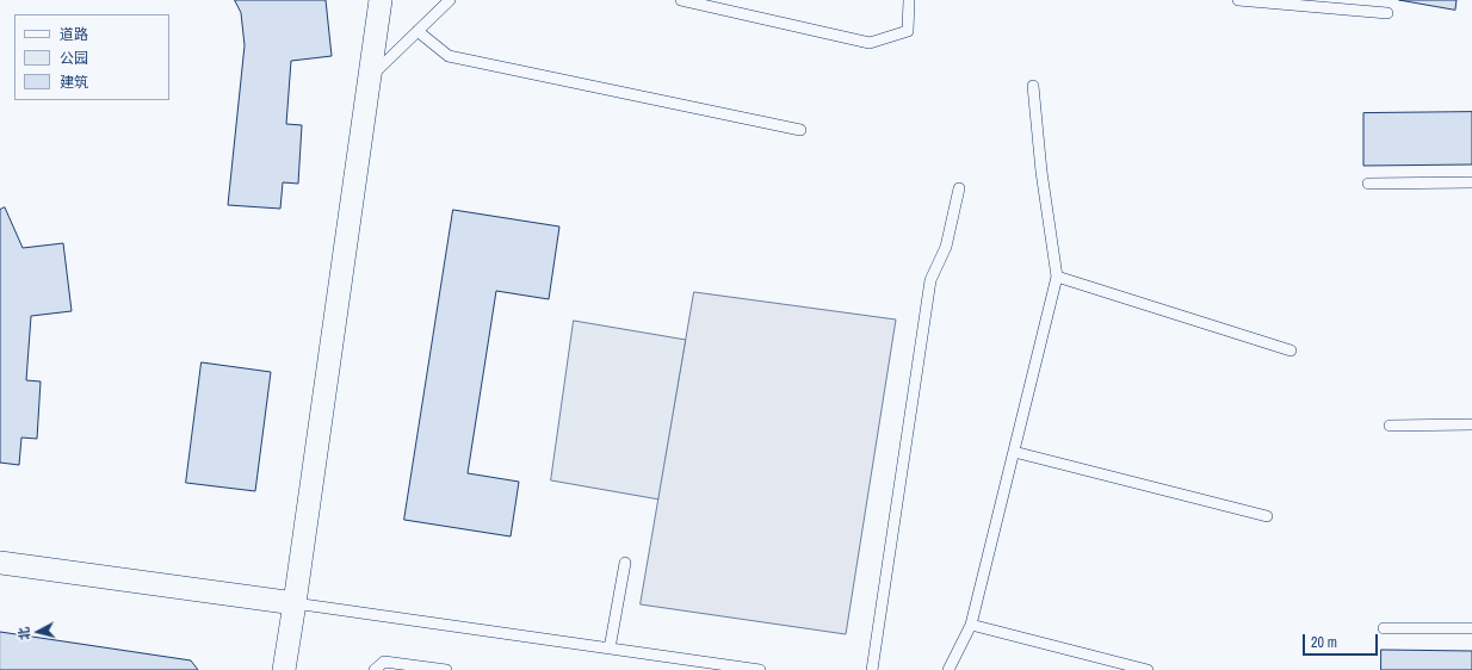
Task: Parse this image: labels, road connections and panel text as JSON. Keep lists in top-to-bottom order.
{
  "legend": ["道路", "公园", "建筑"],
  "scale_bar": "20 m",
  "north": "left"
}
